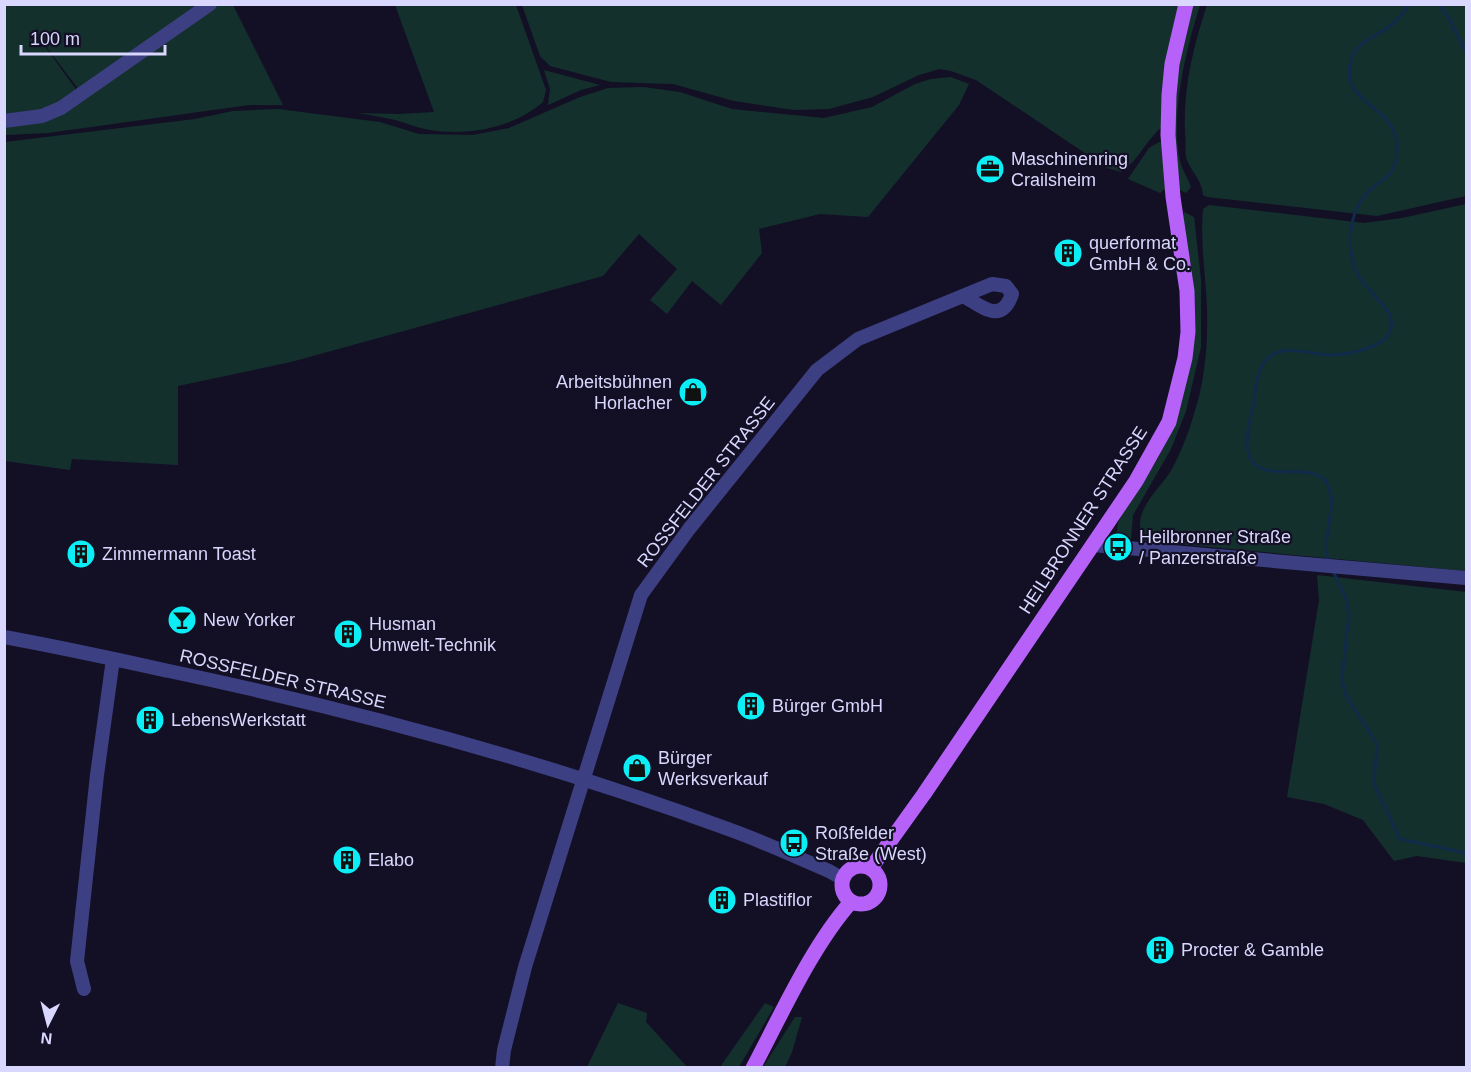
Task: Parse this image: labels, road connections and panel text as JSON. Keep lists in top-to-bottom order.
{
  "streets": {
    "main road": ["HEILBRONNER STRASSE"],
    "street": ["ROSSFELDER STRASSE"]
  },
  "crossings": [
    ["ROSSFELDER STRASSE", "HEILBRONNER STRASSE"]
  ],
  "places": {
    "office": ["Maschinenring Crailsheim"],
    "building": [
      "querformat GmbH & Co.",
      "Zimmermann Toast",
      "Husman Umwelt-Technik",
      "Bürger GmbH",
      "LebensWerkstatt",
      "Elabo",
      "Plastiflor",
      "Procter & Gamble"
    ],
    "shop": ["Arbeitsbühnen Horlacher", "Bürger Werksverkauf"],
    "bus stop": ["Heilbronner Straße / Panzerstraße", "Roßfelder Straße (West)"],
    "bar": ["New Yorker"]
  },
  "scale_bar": "100 m",
  "north": "bottom"
}
